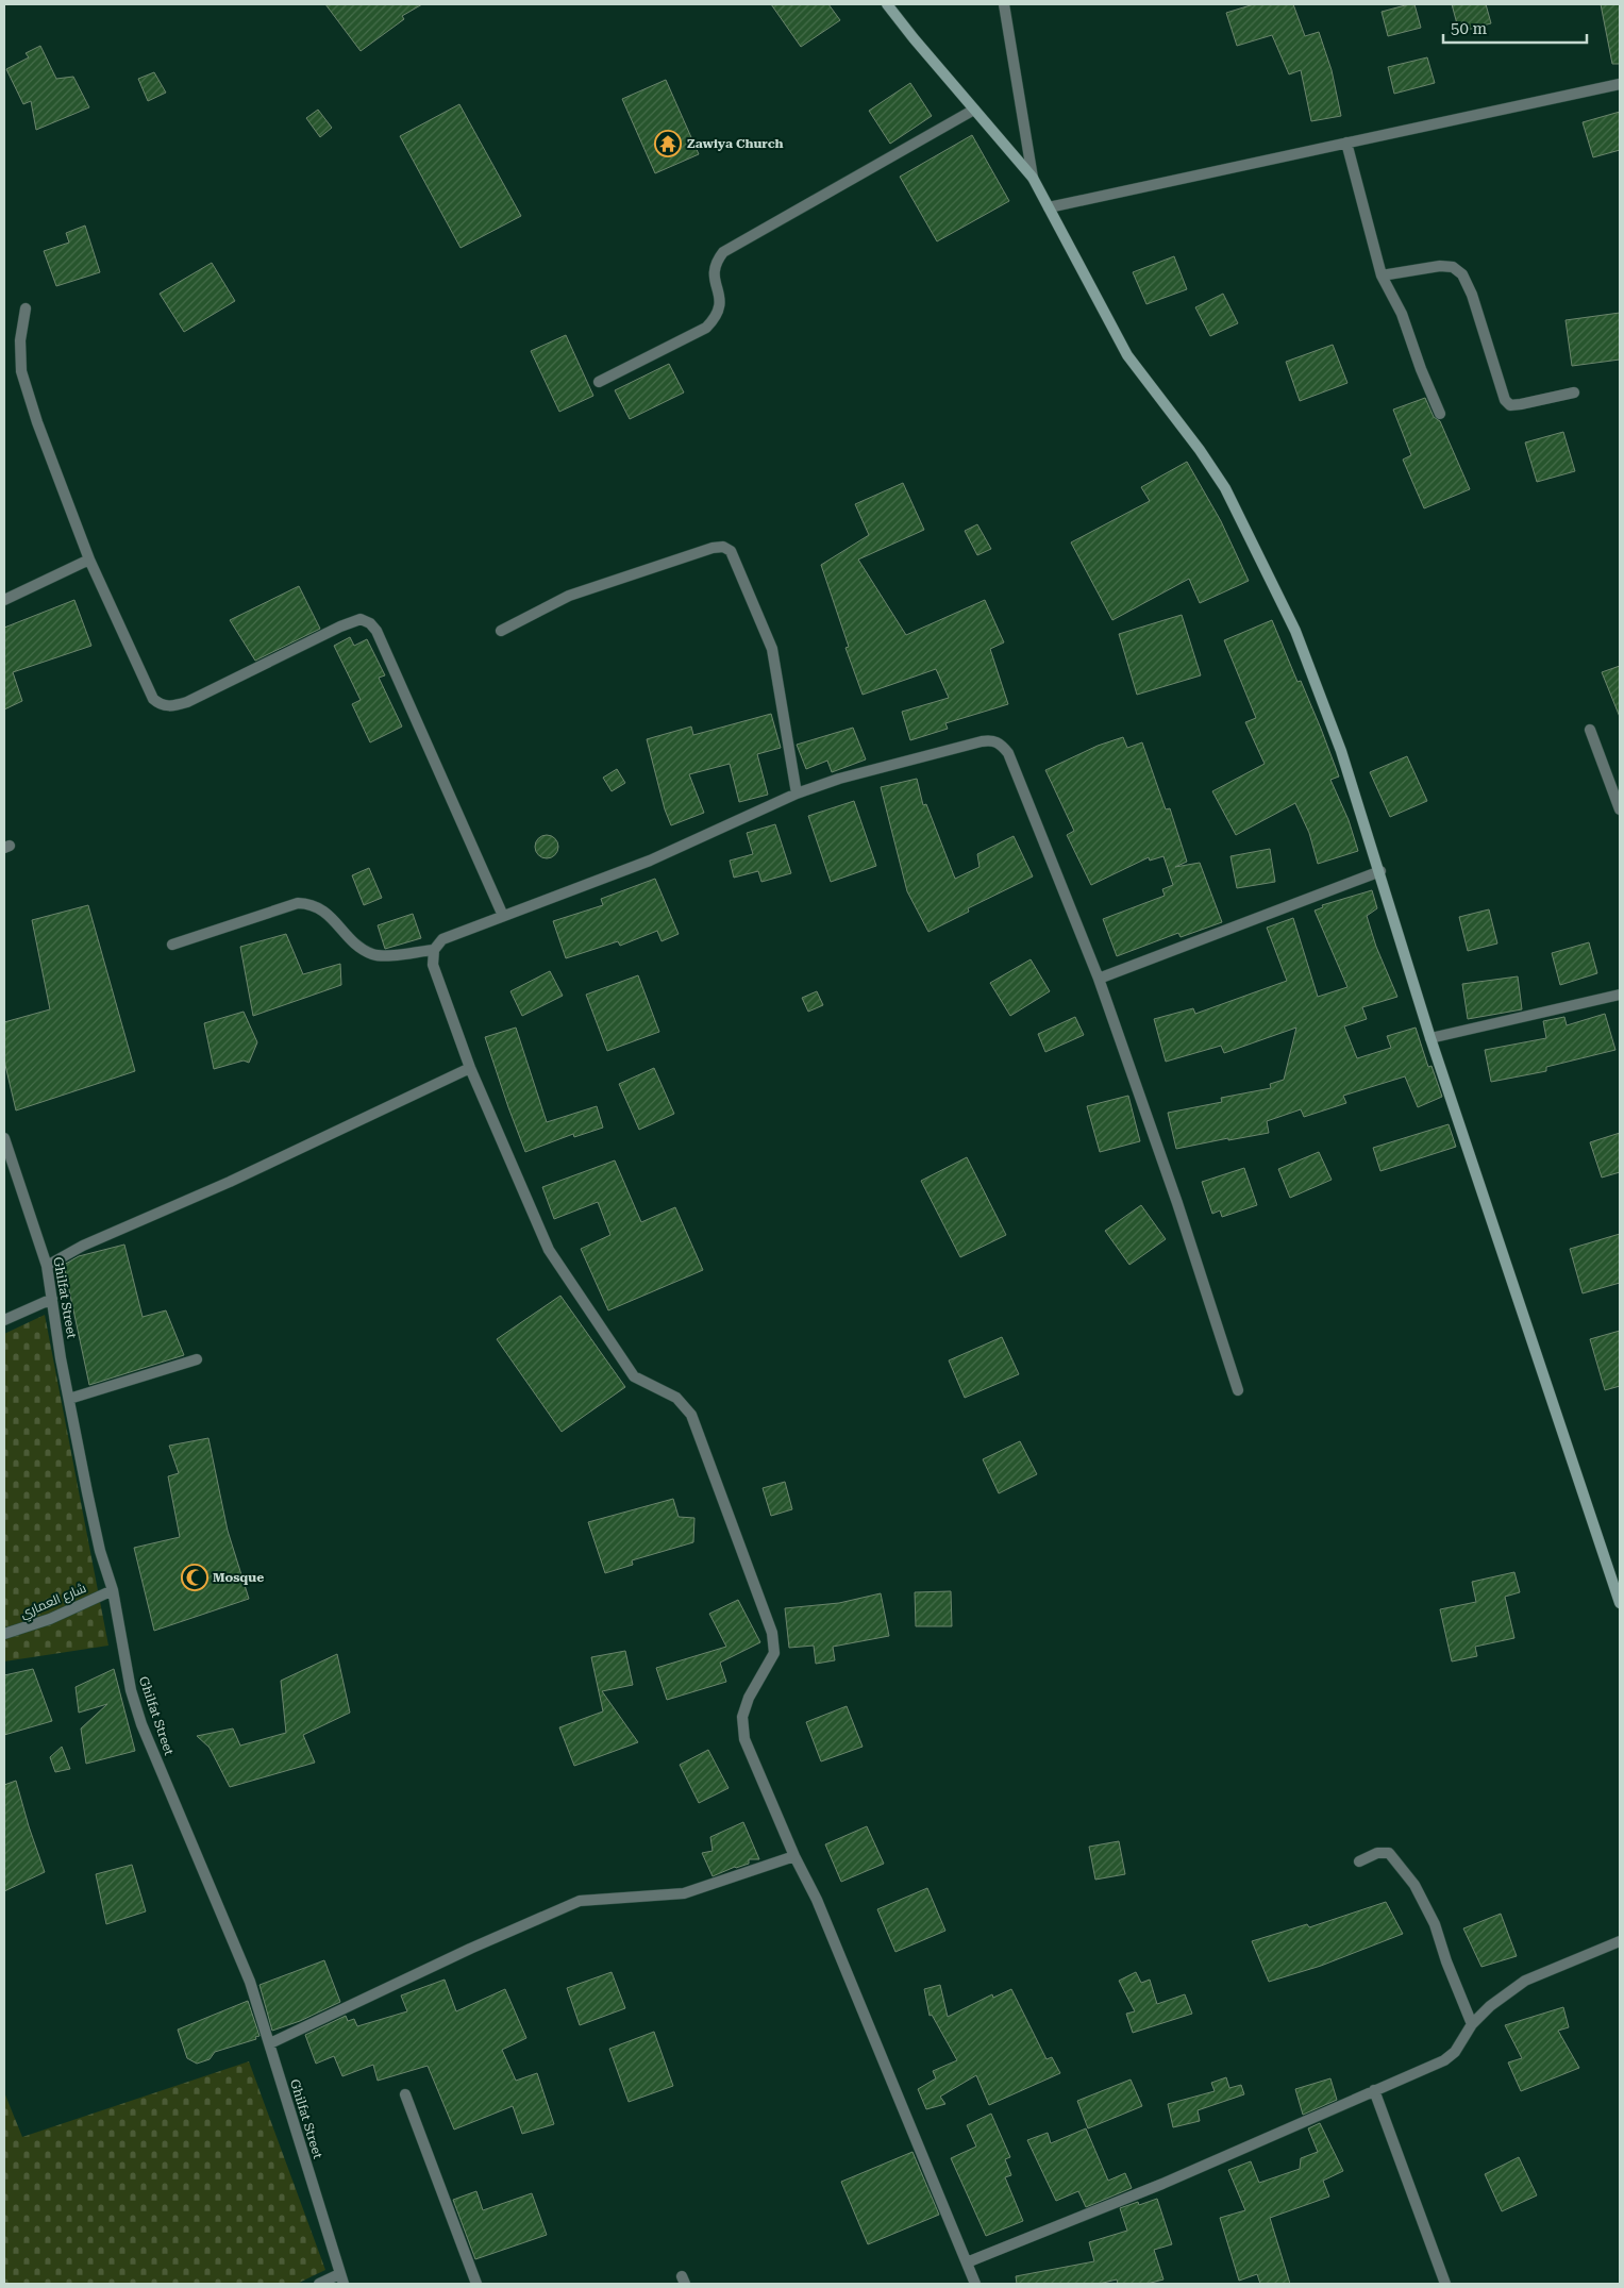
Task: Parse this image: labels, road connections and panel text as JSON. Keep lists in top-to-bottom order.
{
  "streets": {
    "street": ["Ghilfat Street", "شارع العماري"]
  },
  "crossings": [
    ["Ghilfat Street", "شارع العماري"]
  ],
  "places": {
    "temple": ["Zawiya Church"],
    "mosque": ["Mosque"]
  },
  "scale_bar": "50 m"
}
